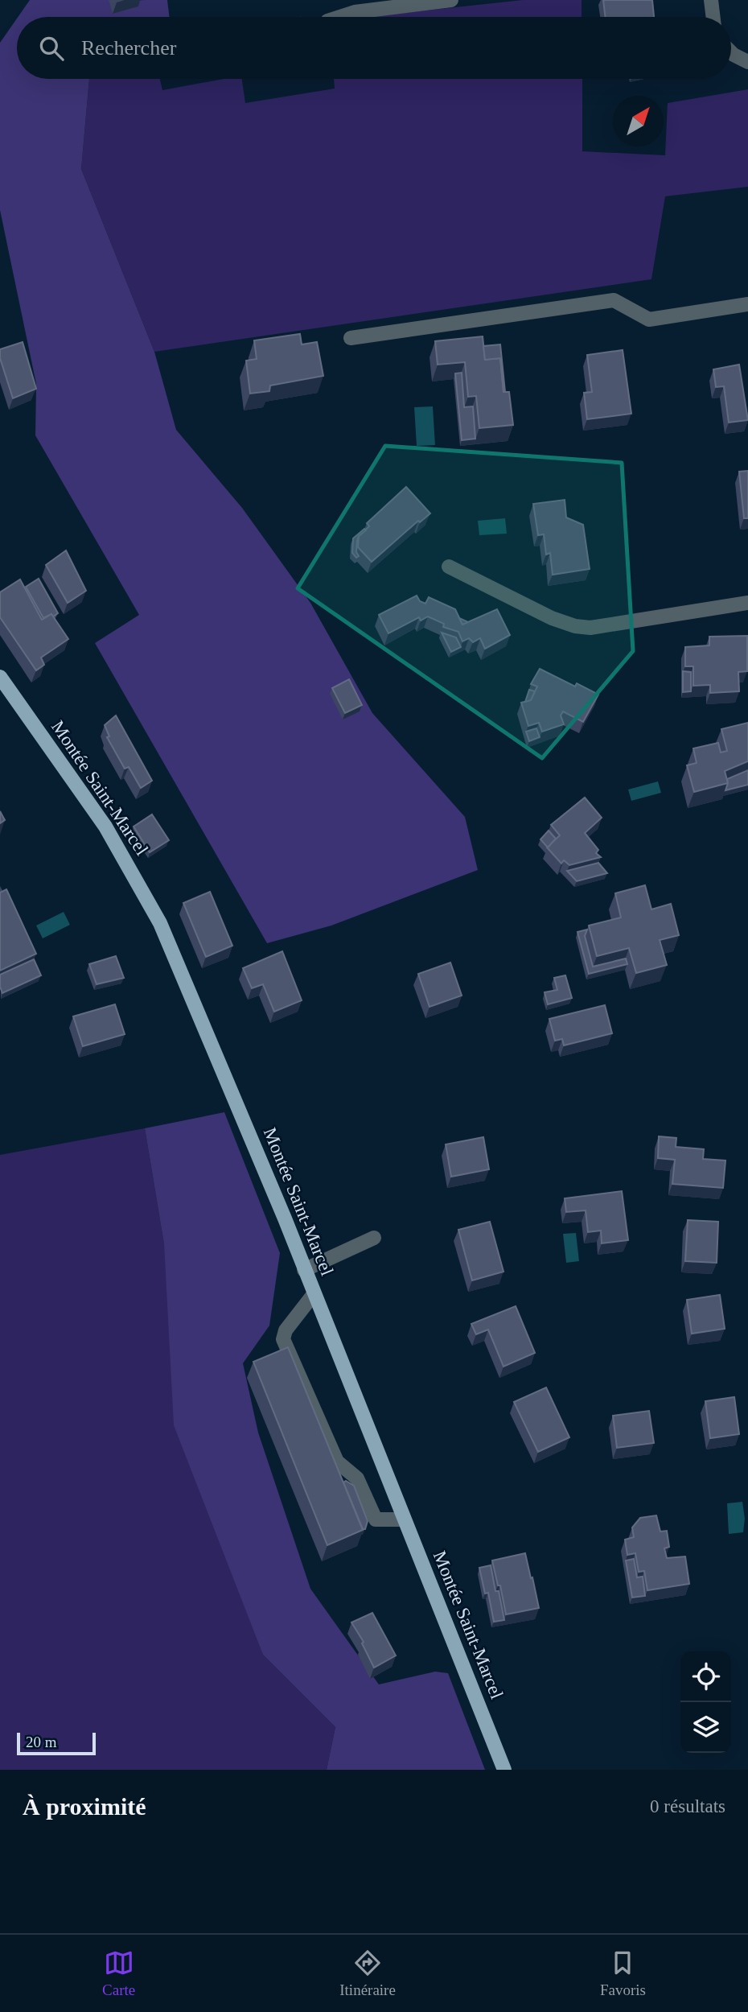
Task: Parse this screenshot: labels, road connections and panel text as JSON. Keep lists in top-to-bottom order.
{
  "streets": {
    "main road": ["Montée Saint-Marcel"]
  },
  "scale_bar": "20 m",
  "north": "top right",
  "page": {
    "search": "Rechercher",
    "scale": "20 m",
    "heading": ["À proximité", "0 résultats"],
    "nav": ["Carte", "Itinéraire", "Favoris"]
  }
}
